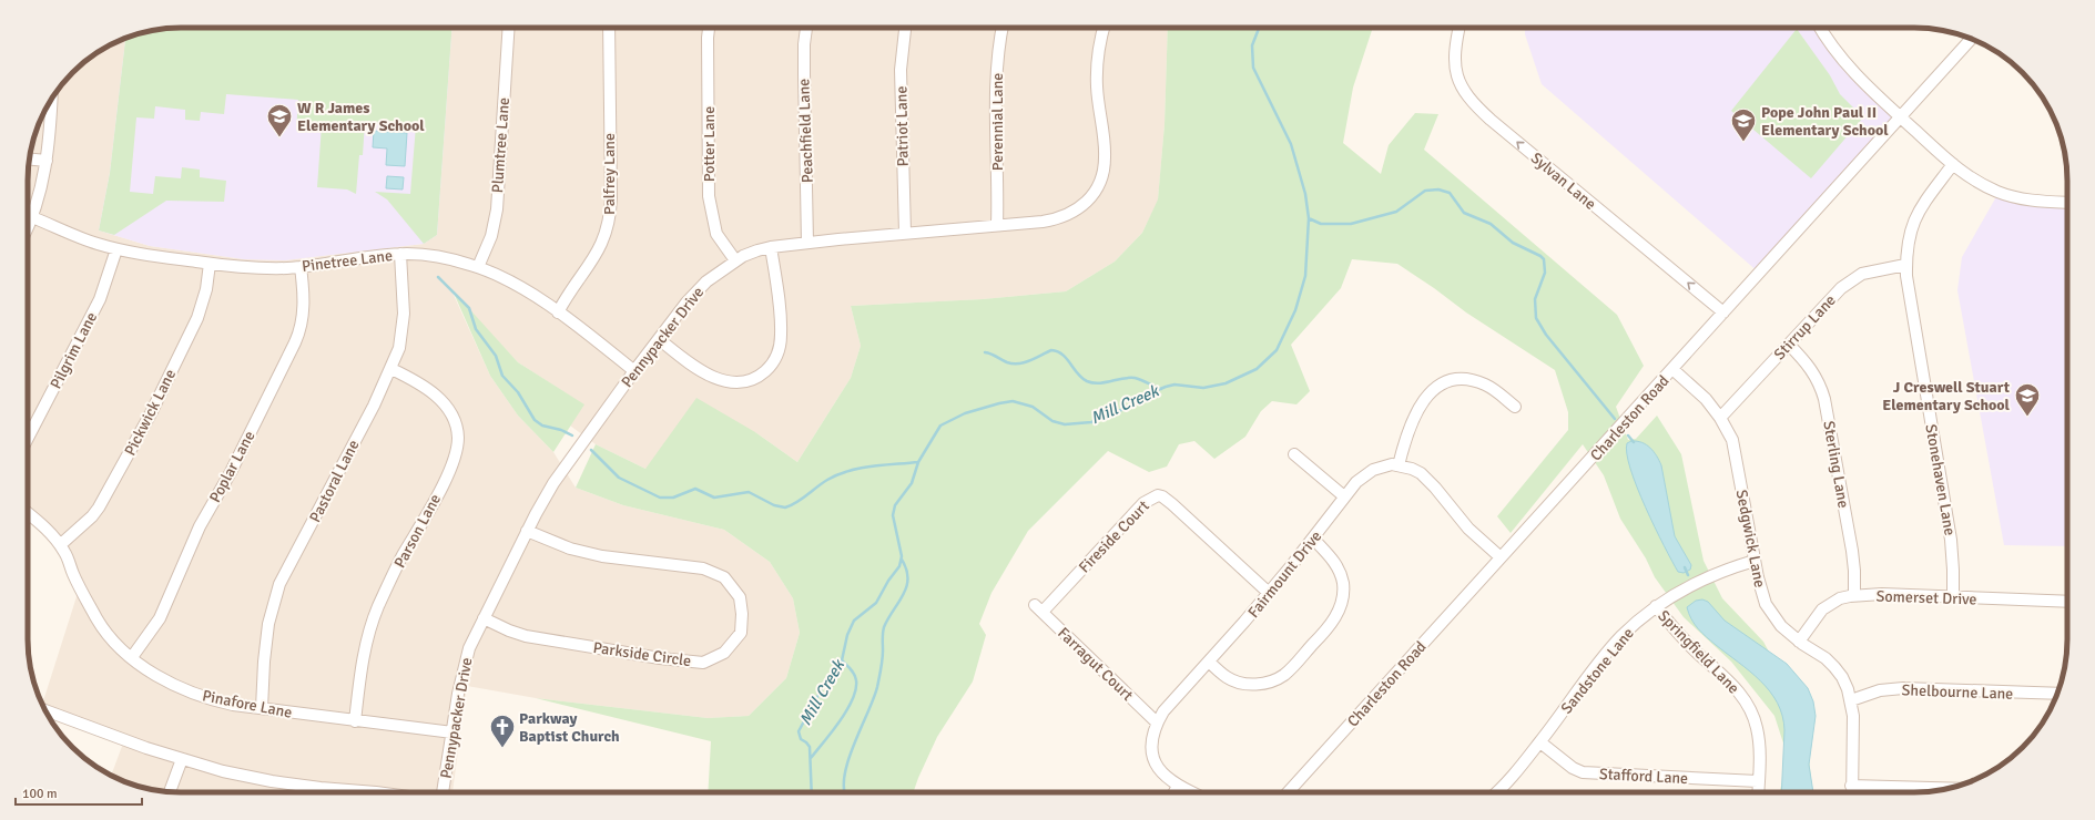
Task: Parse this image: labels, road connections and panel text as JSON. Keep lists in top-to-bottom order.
{
  "streets": {
    "street": [
      "Perennial Lane",
      "Patriot Lane",
      "Peachfield Lane",
      "Potter Lane",
      "Plumtree Lane",
      "Palfrey Lane",
      "Sylvan Lane",
      "Pinetree Lane",
      "Stirrup Lane",
      "Pennypacker Drive",
      "Pilgrim Lane",
      "Pickwick Lane",
      "Charleston Road",
      "Sterling Lane",
      "Poplar Lane",
      "Stonehaven Lane",
      "Pastoral Lane",
      "Parson Lane",
      "Fireside Court",
      "Sedgwick Lane",
      "Fairmount Drive",
      "Somerset Drive",
      "Springfield Lane",
      "Parkside Circle",
      "Farragut Court",
      "Sandstone Lane",
      "Shelbourne Lane",
      "Pinafore Lane",
      "Stafford Lane"
    ]
  },
  "crossings": [
    ["Perennial Lane", "Pennypacker Drive"],
    ["Patriot Lane", "Pennypacker Drive"],
    ["Peachfield Lane", "Pennypacker Drive"],
    ["Potter Lane", "Pennypacker Drive"],
    ["Plumtree Lane", "Pinetree Lane"],
    ["Palfrey Lane", "Pinetree Lane"],
    ["Sylvan Lane", "Charleston Road"],
    ["Pinetree Lane", "Pennypacker Drive"],
    ["Pinetree Lane", "Pilgrim Lane"],
    ["Pinetree Lane", "Pickwick Lane"],
    ["Pinetree Lane", "Poplar Lane"],
    ["Pinetree Lane", "Pastoral Lane"],
    ["Stirrup Lane", "Sterling Lane"],
    ["Stirrup Lane", "Stonehaven Lane"],
    ["Stirrup Lane", "Sedgwick Lane"],
    ["Pennypacker Drive", "Parkside Circle"],
    ["Pennypacker Drive", "Pinafore Lane"],
    ["Pickwick Lane", "Pinafore Lane"],
    ["Charleston Road", "Sedgwick Lane"],
    ["Sterling Lane", "Somerset Drive"],
    ["Poplar Lane", "Pinafore Lane"],
    ["Stonehaven Lane", "Somerset Drive"],
    ["Pastoral Lane", "Parson Lane"],
    ["Pastoral Lane", "Pinafore Lane"],
    ["Parson Lane", "Pinafore Lane"],
    ["Fireside Court", "Fairmount Drive"],
    ["Fireside Court", "Farragut Court"],
    ["Sedgwick Lane", "Somerset Drive"],
    ["Sedgwick Lane", "Sandstone Lane"],
    ["Sedgwick Lane", "Shelbourne Lane"],
    ["Fairmount Drive", "Farragut Court"],
    ["Springfield Lane", "Sandstone Lane"],
    ["Springfield Lane", "Stafford Lane"],
    ["Sandstone Lane", "Stafford Lane"]
  ],
  "one_way": ["Sylvan Lane"],
  "water": ["Mill Creek"],
  "places": {
    "school or university": ["W R James Elementary School", "Pope John Paul II Elementary School", "J Creswell Stuart Elementary School"],
    "church": ["Parkway Baptist Church"]
  },
  "scale_bar": "100 m"
}
